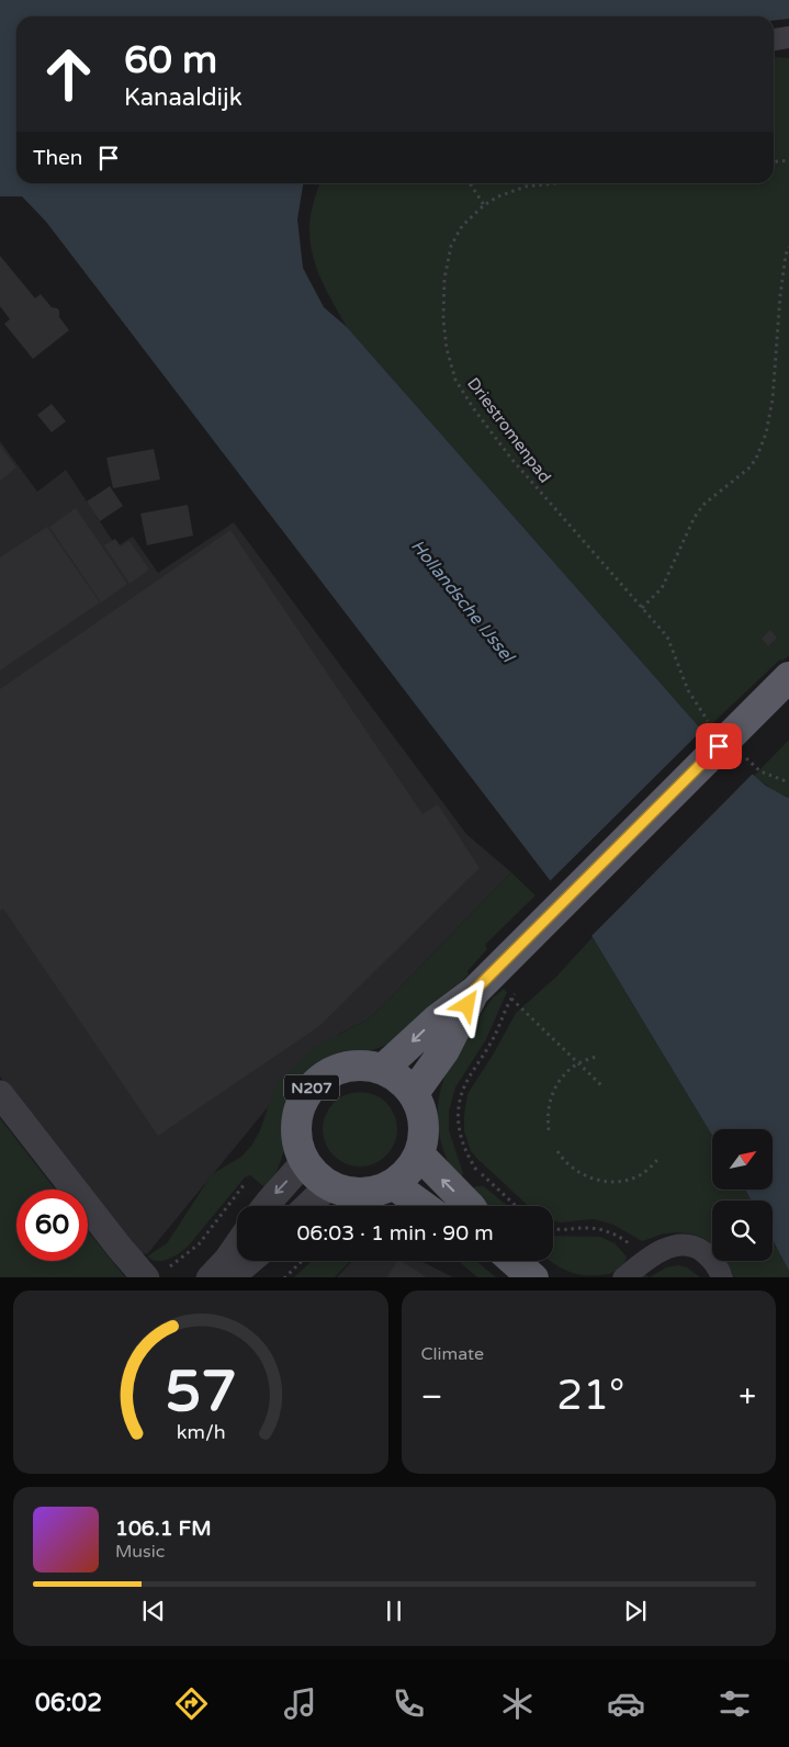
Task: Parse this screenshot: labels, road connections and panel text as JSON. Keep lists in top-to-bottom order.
{
  "streets": {
    "main road": ["N207"],
    "path": ["Driestromenpad"]
  },
  "water": ["Hollandsche IJssel"],
  "north": "top right",
  "page": {
    "turn": ["60 m", "Kanaaldijk"],
    "then": "Then",
    "limit": "60",
    "trip": "06:03 · 1 min · 90 m",
    "tile": "Climate",
    "heat": ["−", "21°", "+"],
    "song": ["106.1 FM", "Music"],
    "tabs": "06:02",
    "gauge": ["57", "km/h"]
  }
}
